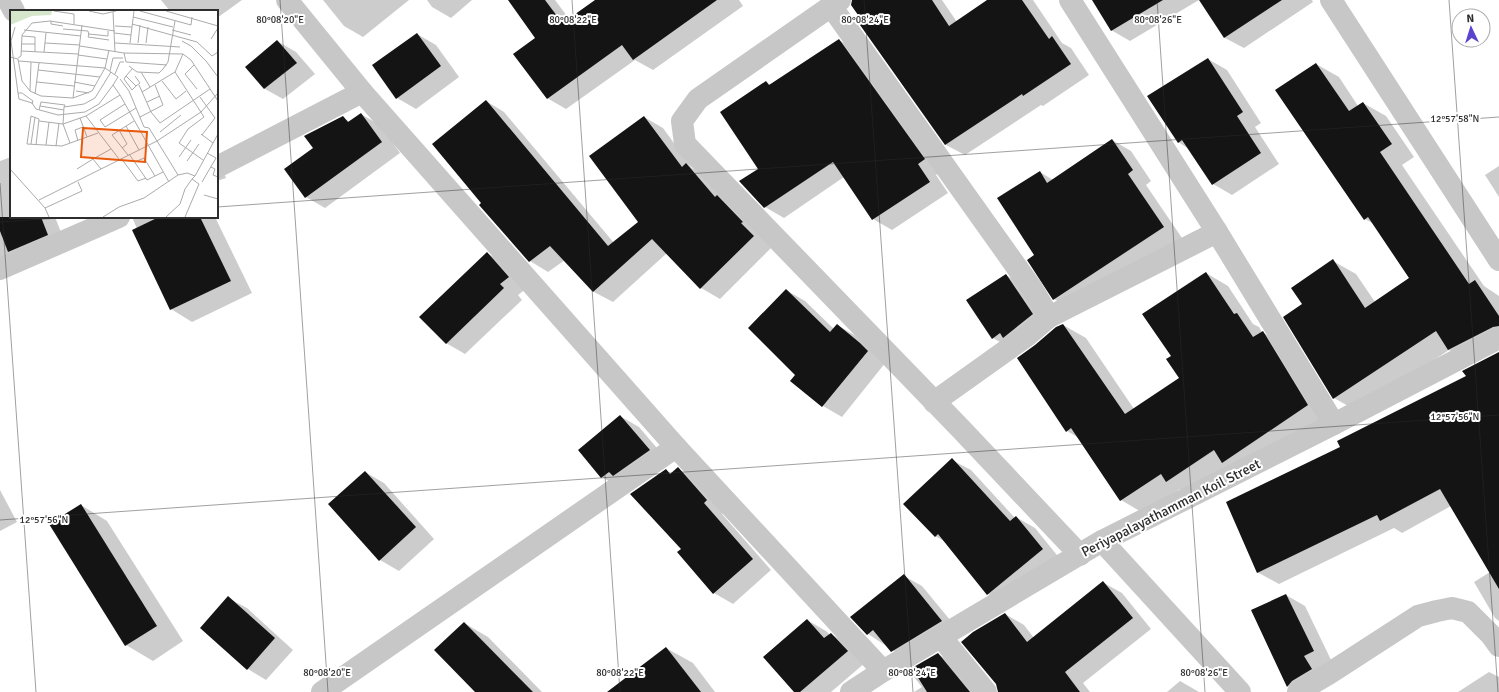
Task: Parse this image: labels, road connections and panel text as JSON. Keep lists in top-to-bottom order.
{
  "streets": {
    "street": ["Periyapalayathamman Koil Street"]
  },
  "north": "top",
  "coordinates": [
    "80°08'20\"E",
    "80°08'22\"E",
    "80°08'24\"E",
    "80°08'26\"E",
    "12°57'58\"N",
    "12°57'56\"N"
  ]
}
